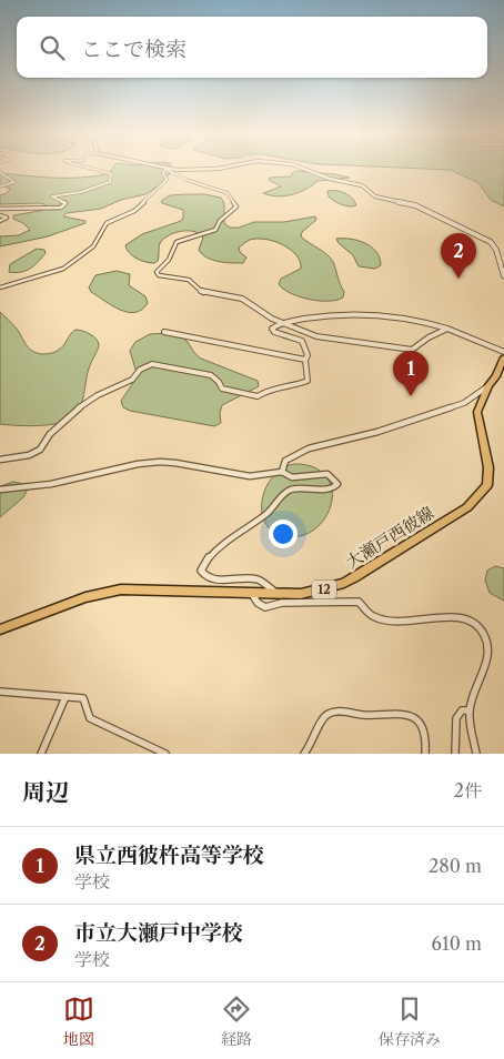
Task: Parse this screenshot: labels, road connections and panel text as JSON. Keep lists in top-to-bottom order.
{
  "streets": {
    "main road": ["大瀬戸西彼線", "12"]
  },
  "page": {
    "search": "ここで検索",
    "pins": ["2", "1"],
    "heading": ["周辺", "2件"],
    "list": [
      {
        "mark": "1",
        "name": "県立西彼杵高等学校",
        "note": "学校",
        "value": "280 m"
      },
      {
        "mark": "2",
        "name": "市立大瀬戸中学校",
        "note": "学校",
        "value": "610 m"
      }
    ],
    "nav": ["地図", "経路", "保存済み"]
  }
}
